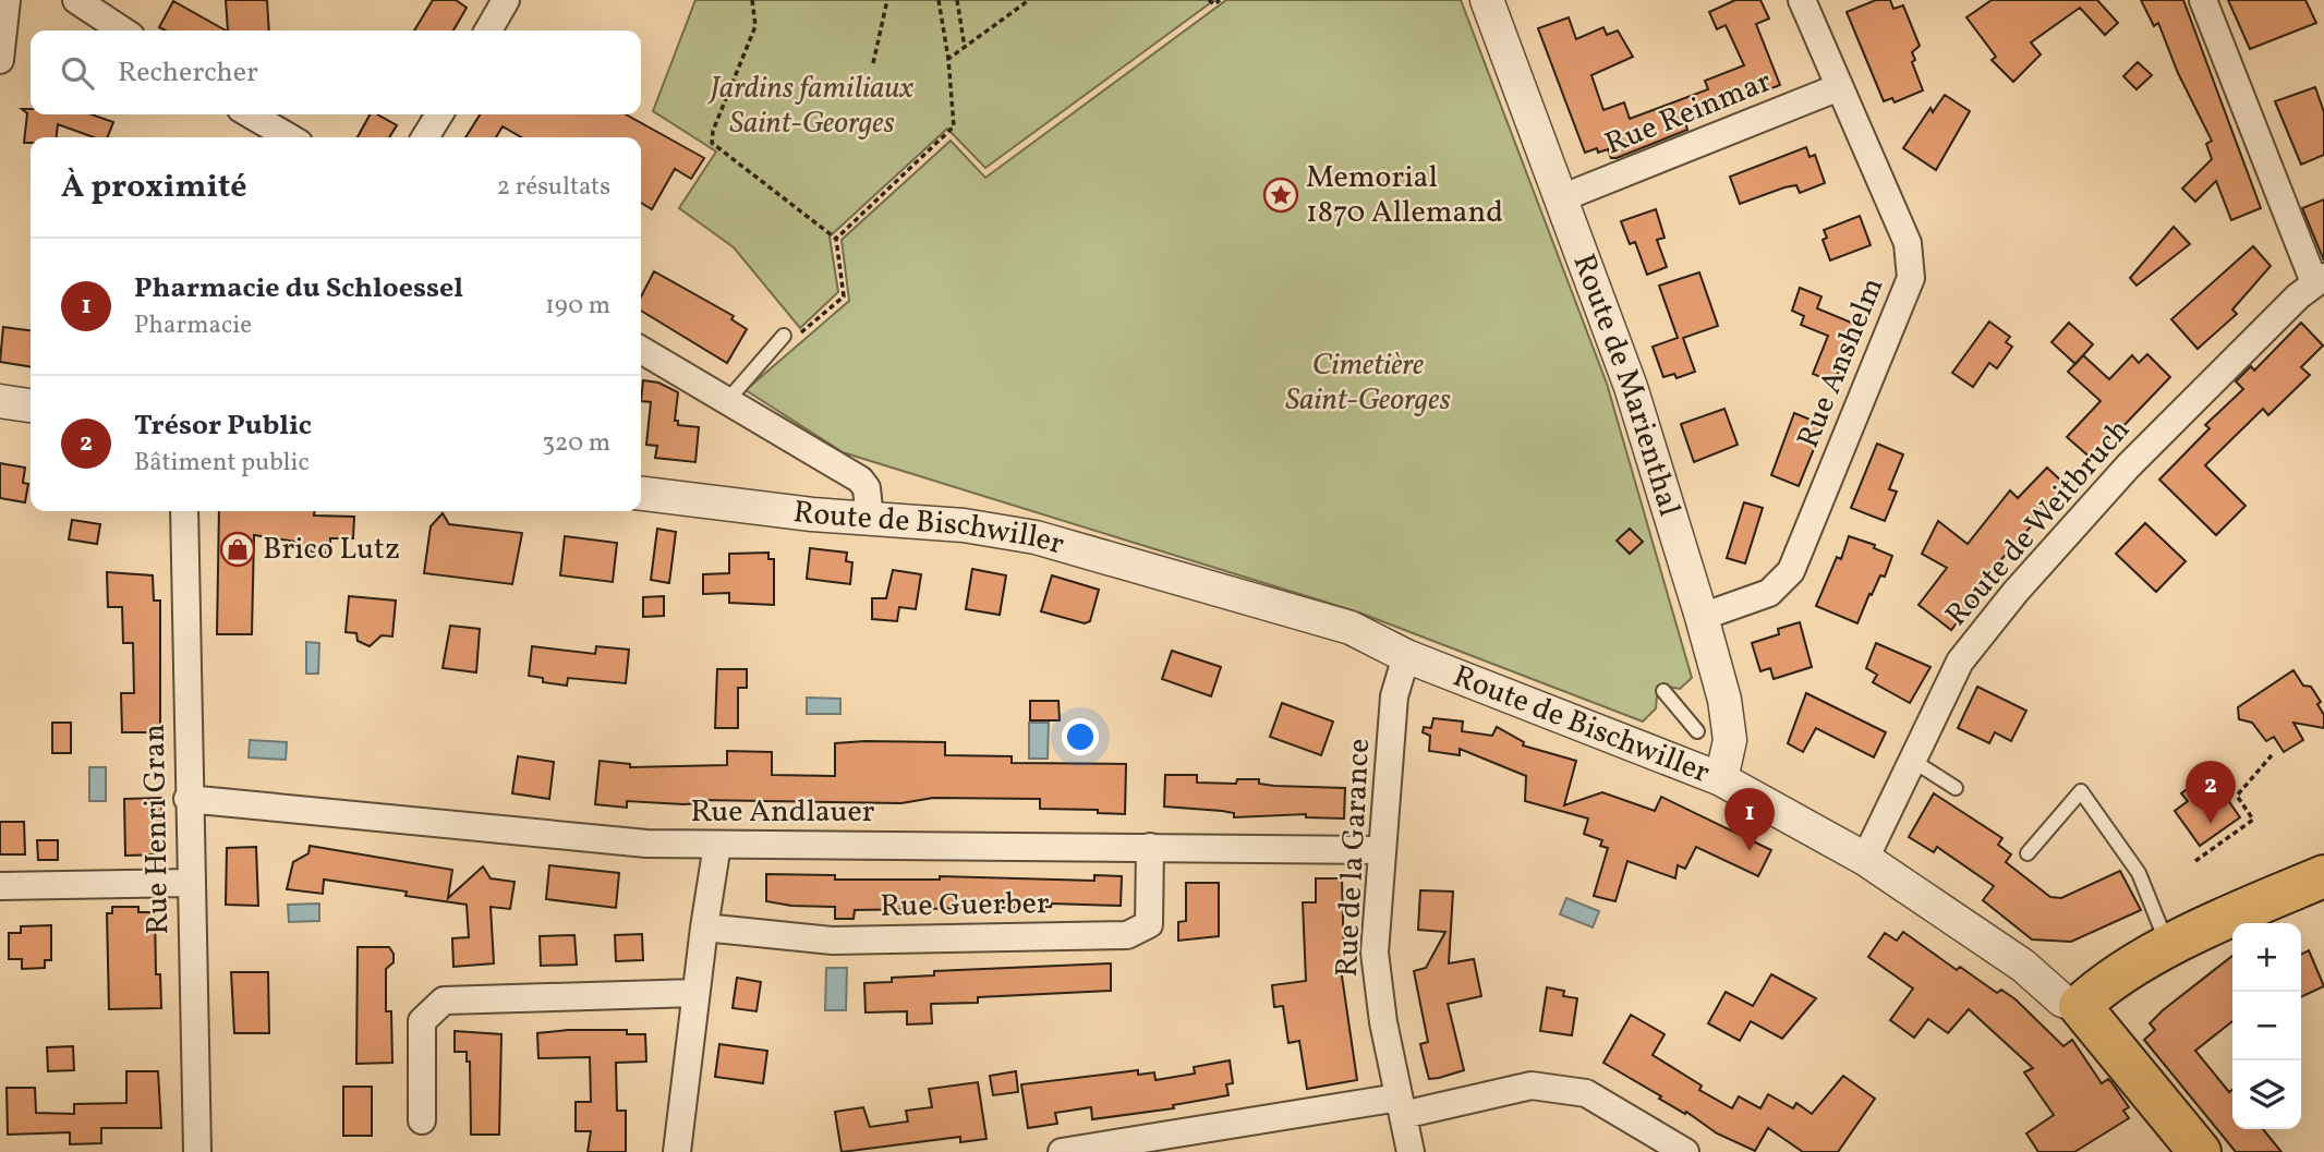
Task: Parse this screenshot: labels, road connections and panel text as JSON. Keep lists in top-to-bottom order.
{
  "streets": {
    "main road": ["Route de Bischwiller"],
    "street": [
      "Rue Reinmar",
      "Rue Anshelm",
      "Route de Marienthal",
      "Route de Weitbruch",
      "Rue Andlauer",
      "Rue Henri Gran",
      "Rue de la Garance",
      "Rue Guerber"
    ]
  },
  "crossings": [
    ["Rue Reinmar", "Rue Anshelm"],
    ["Rue Reinmar", "Route de Marienthal"],
    ["Rue Anshelm", "Route de Marienthal"],
    ["Route de Marienthal", "Route de Bischwiller"],
    ["Route de Weitbruch", "Route de Bischwiller"],
    ["Route de Bischwiller", "Rue de la Garance"],
    ["Rue Andlauer", "Rue Henri Gran"],
    ["Rue Andlauer", "Rue de la Garance"],
    ["Rue Andlauer", "Rue Guerber"]
  ],
  "parks": ["Jardins familiaux Saint-Georges", "Cimetière Saint-Georges"],
  "places": {
    "place": ["Memorial 1870 Allemand"],
    "shop": ["Brico Lutz"]
  },
  "page": {
    "search": "Rechercher",
    "heading": ["À proximité", "2 résultats"],
    "list": [
      {
        "mark": "1",
        "name": "Pharmacie du Schloessel",
        "note": "Pharmacie",
        "value": "190 m"
      },
      {
        "mark": "2",
        "name": "Trésor Public",
        "note": "Bâtiment public",
        "value": "320 m"
      }
    ],
    "pins": ["2", "1"],
    "map_buttons": ["+", "−"]
  }
}
